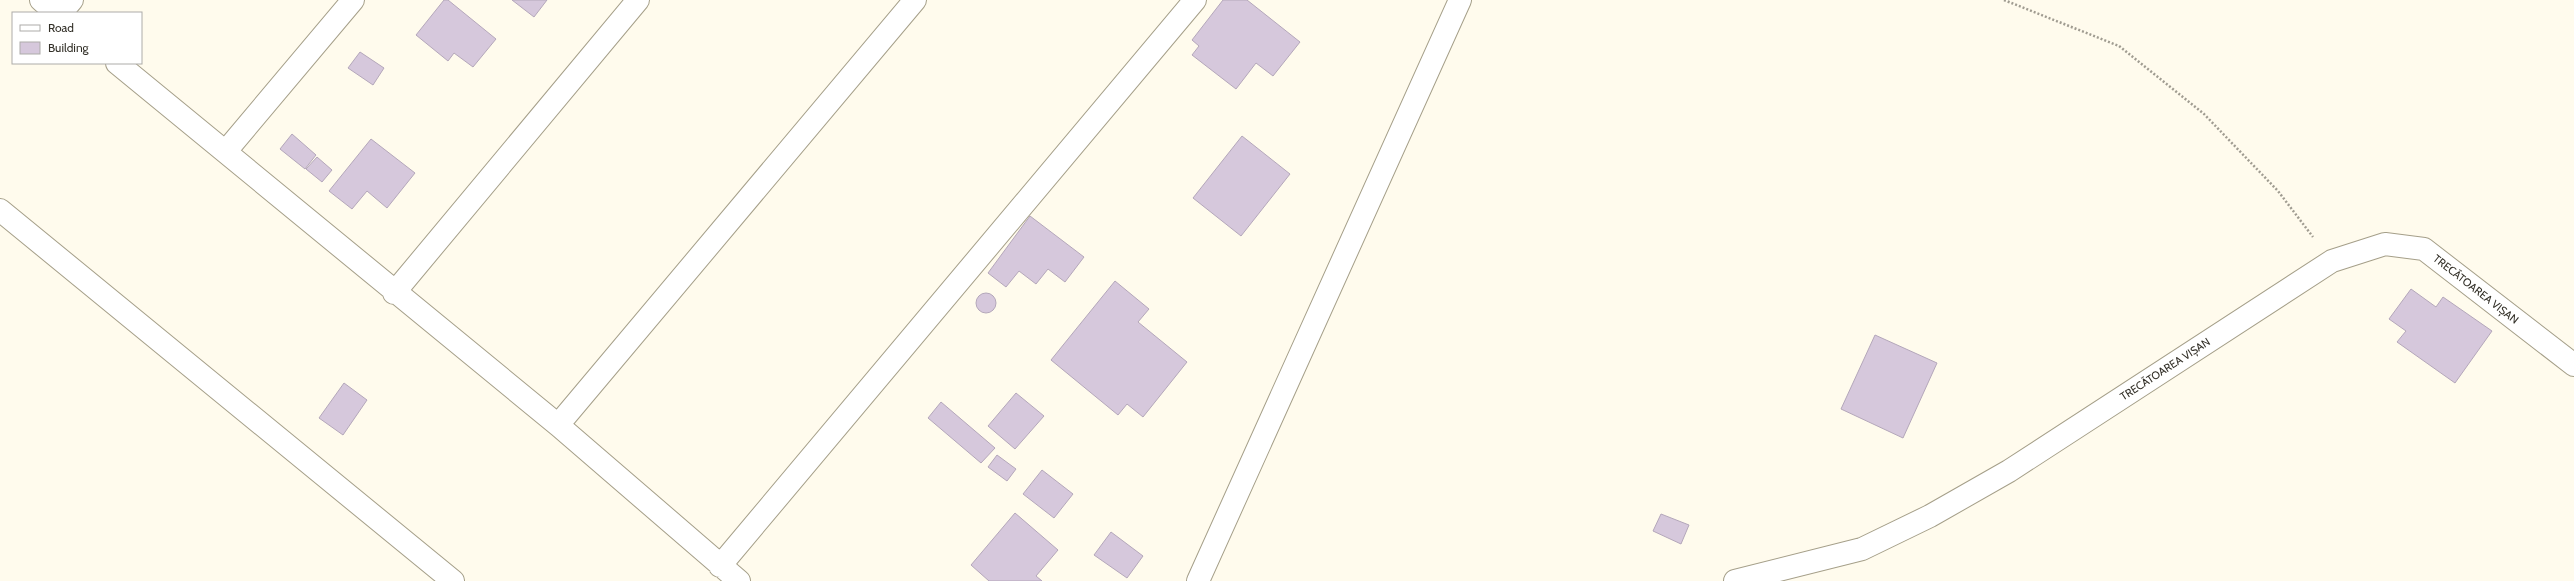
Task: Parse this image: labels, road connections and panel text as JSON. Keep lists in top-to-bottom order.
{
  "streets": {
    "street": ["TRECĂTOAREA VIȘAN"]
  },
  "legend": ["Road", "Building"]
}
